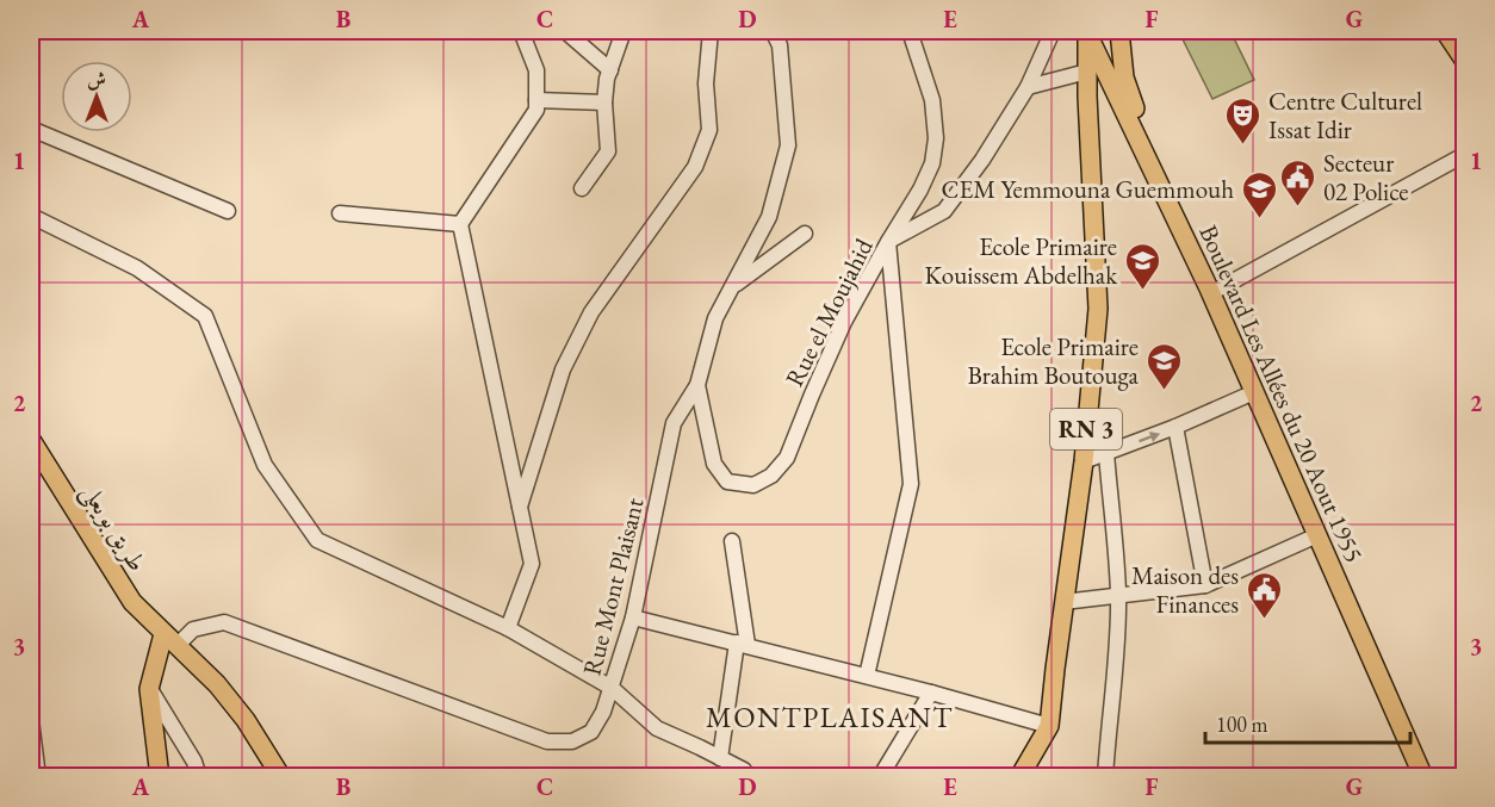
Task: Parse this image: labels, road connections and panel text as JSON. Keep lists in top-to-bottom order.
{
  "streets": {
    "main road": ["Boulevard Les Allées du 20 Aout 1955", "RN 3", "طريق بويعلى"],
    "street": ["Rue el Moujahid", "Rue Mont Plaisant"]
  },
  "crossings": [
    ["Rue el Moujahid", "Rue Mont Plaisant"],
    ["Boulevard Les Allées du 20 Aout 1955", "RN 3"],
    ["طريق بويعلى", "Rue Mont Plaisant"]
  ],
  "districts": ["MONTPLAISANT"],
  "places": {
    "theatre": ["Centre Culturel Issat Idir"],
    "public building": ["Secteur 02 Police", "Maison des Finances"],
    "school or university": ["CEM Yemmouna Guemmouh", "Ecole Primaire Kouissem Abdelhak", "Ecole Primaire Brahim Boutouga"]
  },
  "scale_bar": "100 m",
  "north": "top",
  "grid": {
    "columns": [
      "A",
      "B",
      "C",
      "D",
      "E",
      "F",
      "G"
    ],
    "rows": ["1", "2", "3"]
  }
}
